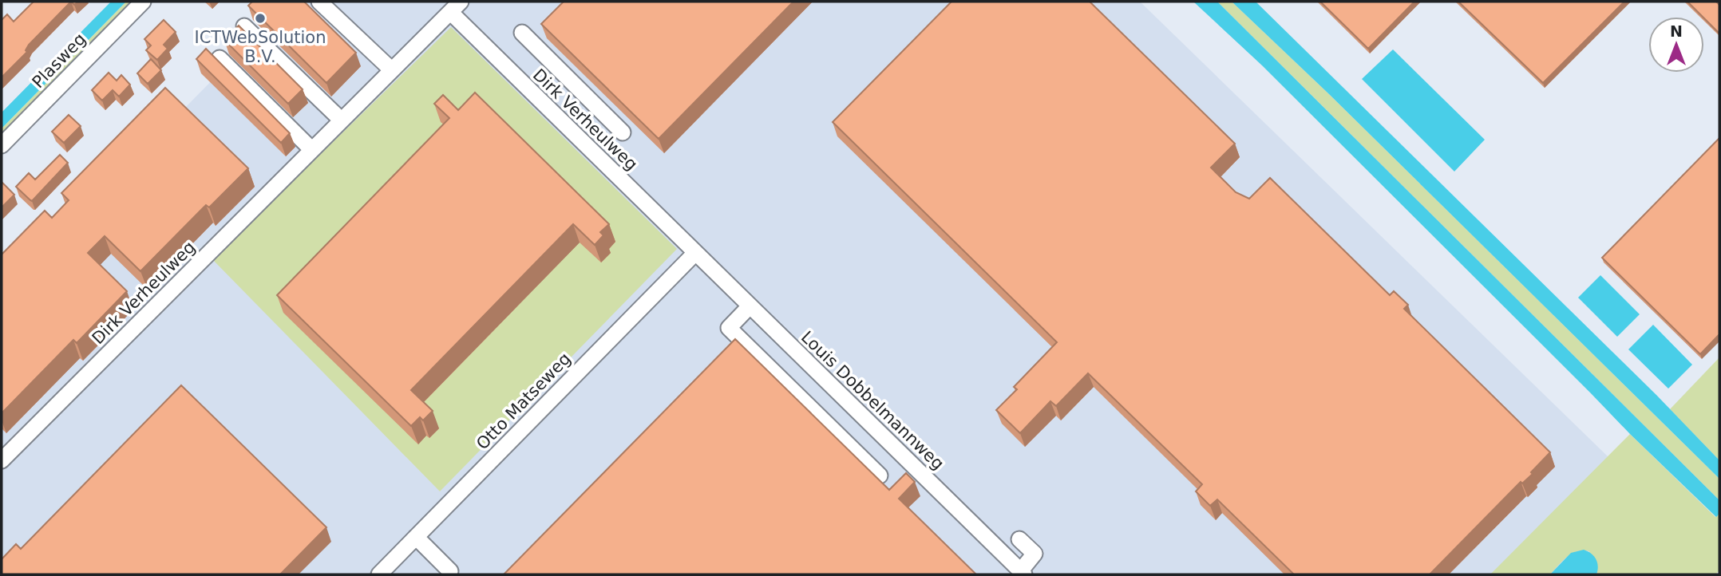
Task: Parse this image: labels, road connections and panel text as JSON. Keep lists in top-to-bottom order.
{
  "streets": {
    "street": [
      "Plasweg",
      "Dirk Verheulweg",
      "Louis Dobbelmannweg",
      "Otto Matseweg"
    ]
  },
  "crossings": [
    ["Dirk Verheulweg", "Louis Dobbelmannweg"],
    ["Dirk Verheulweg", "Otto Matseweg"],
    ["Louis Dobbelmannweg", "Otto Matseweg"]
  ],
  "places": ["ICTWebSolution B.V."],
  "north": "top"
}
